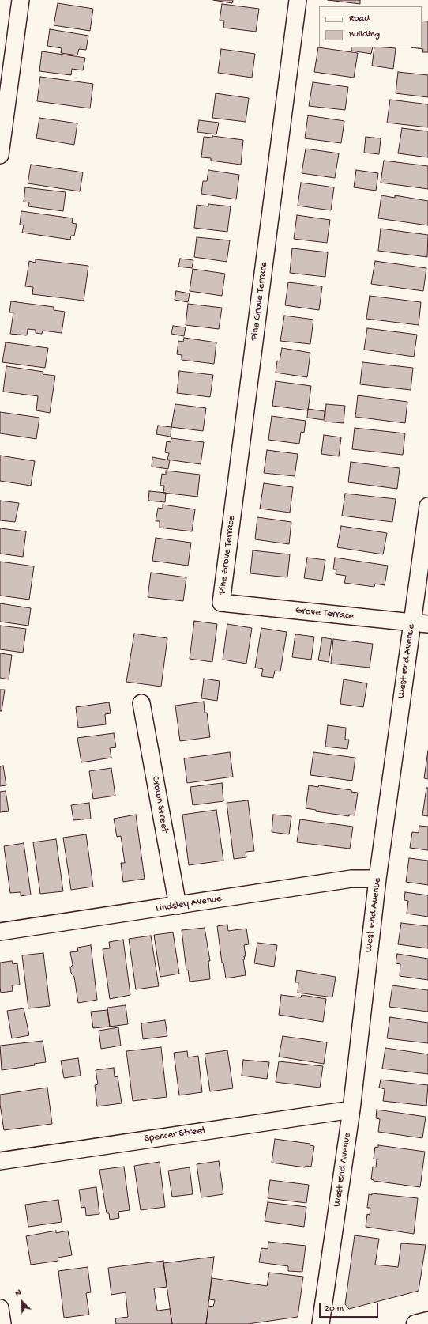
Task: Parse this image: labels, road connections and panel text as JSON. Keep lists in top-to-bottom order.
{
  "streets": {
    "street": [
      "Pine Grove Terrace",
      "Grove Terrace",
      "West End Avenue",
      "Crown Street",
      "Lindsley Avenue",
      "Spencer Street"
    ]
  },
  "crossings": [
    ["Pine Grove Terrace", "Grove Terrace"],
    ["Grove Terrace", "West End Avenue"],
    ["West End Avenue", "Lindsley Avenue"],
    ["West End Avenue", "Spencer Street"],
    ["Crown Street", "Lindsley Avenue"]
  ],
  "legend": ["Road", "Building"],
  "scale_bar": "20 m",
  "north": "top left"
}
